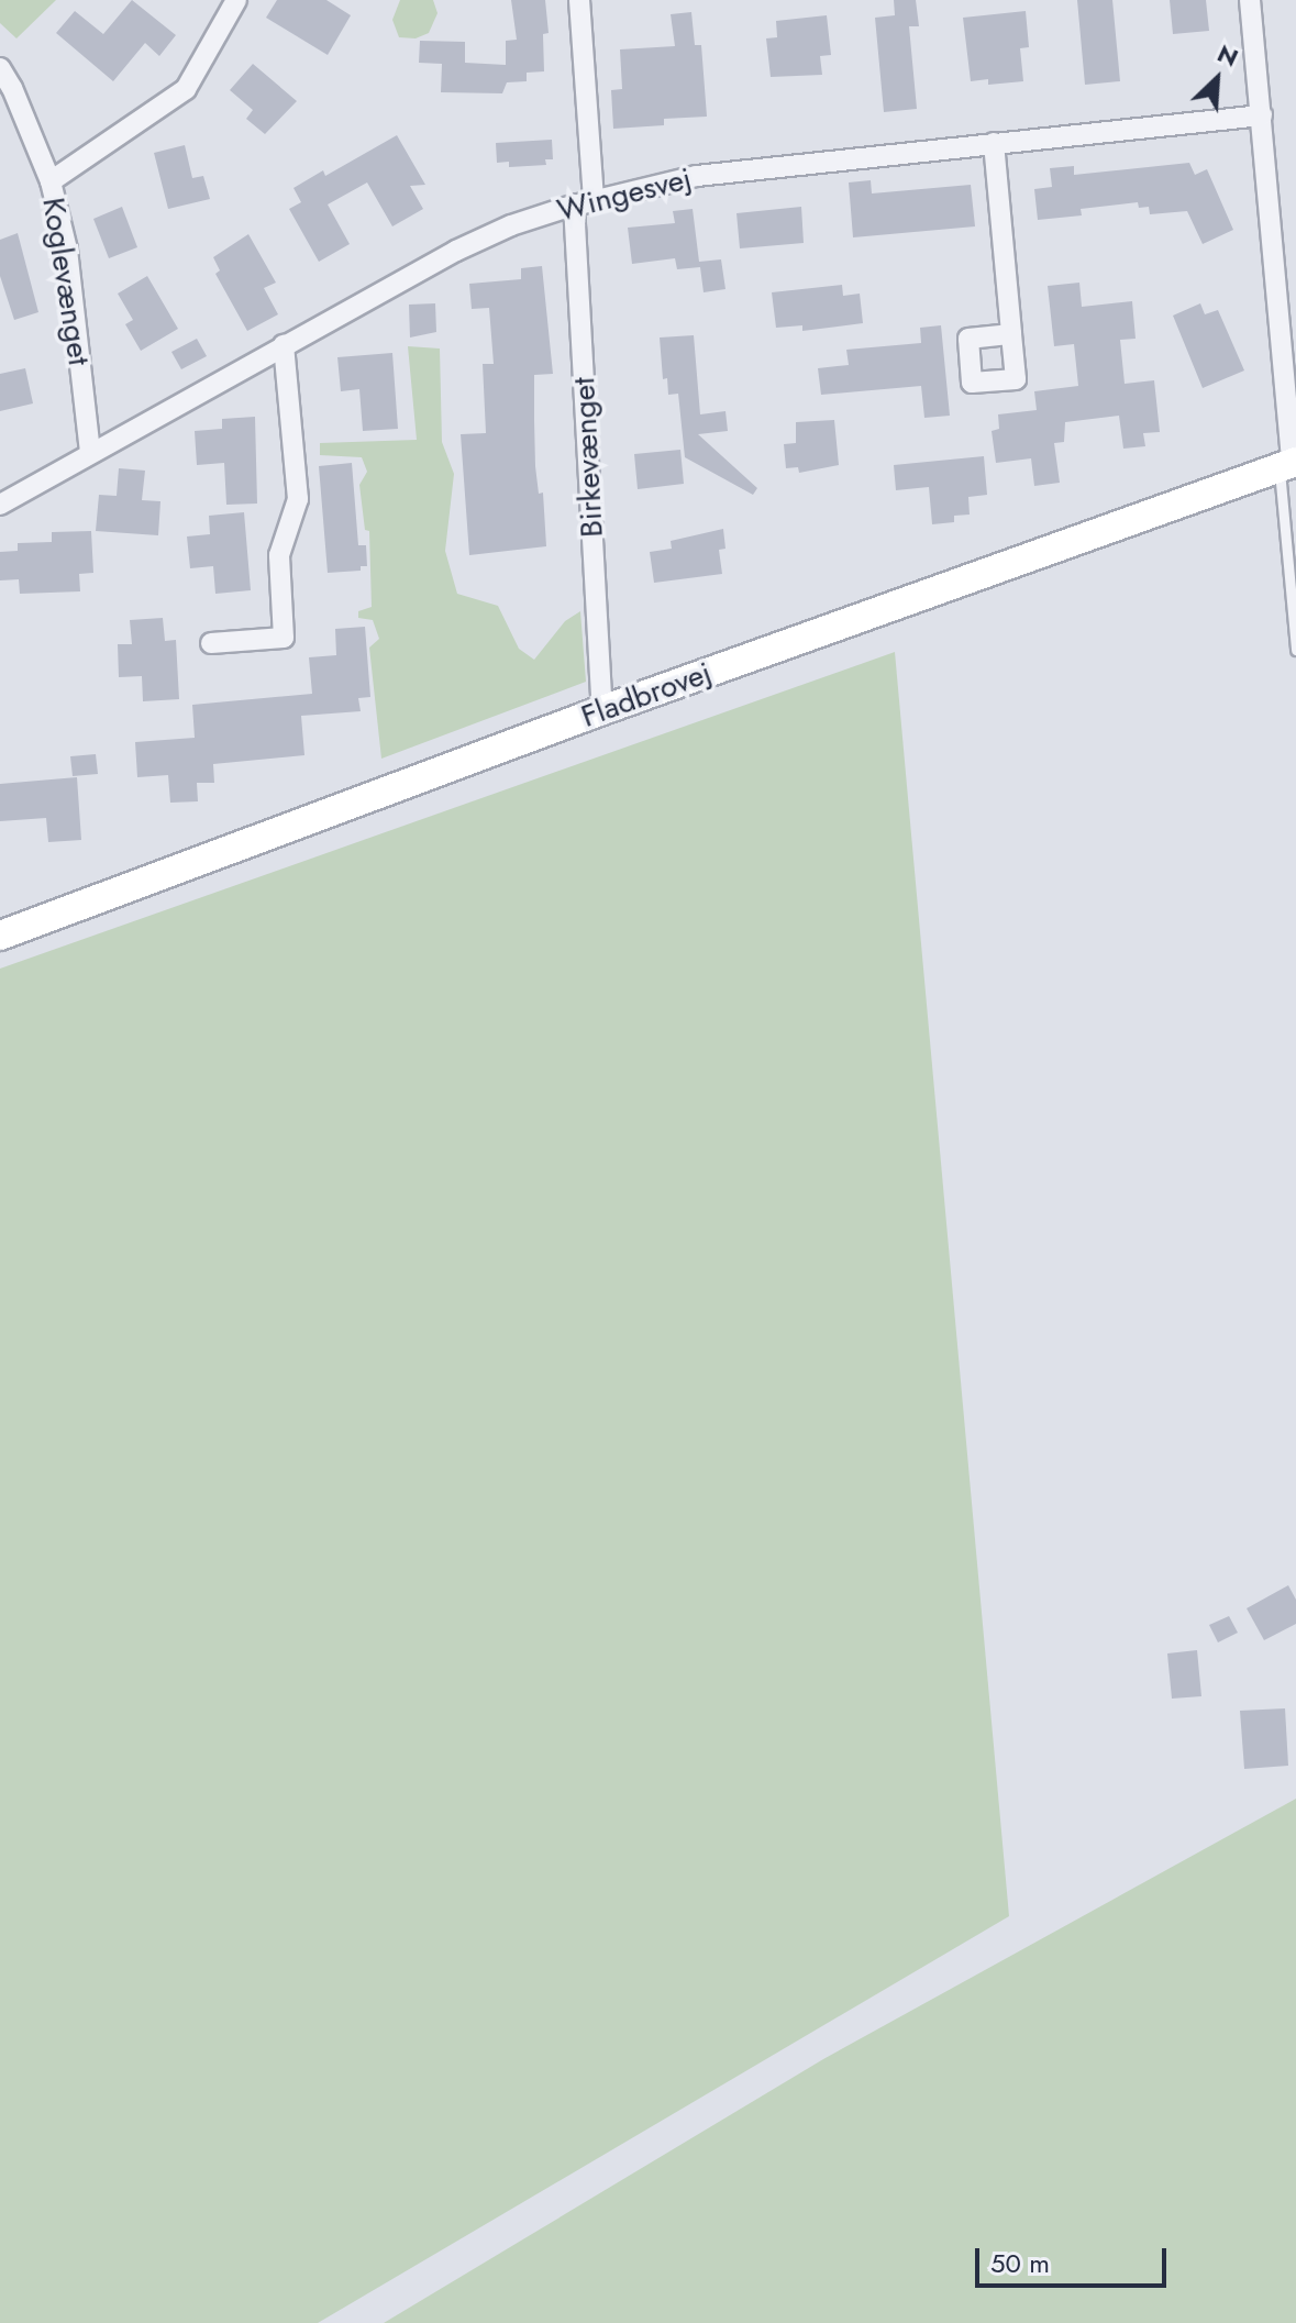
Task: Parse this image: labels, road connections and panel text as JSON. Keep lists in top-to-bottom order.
{
  "streets": {
    "main road": ["Fladbrovej"],
    "street": ["Wingesvej", "Koglevænget", "Birkevænget"]
  },
  "crossings": [
    ["Wingesvej", "Koglevænget"],
    ["Wingesvej", "Birkevænget"],
    ["Birkevænget", "Fladbrovej"]
  ],
  "scale_bar": "50 m",
  "north": "top right"
}
